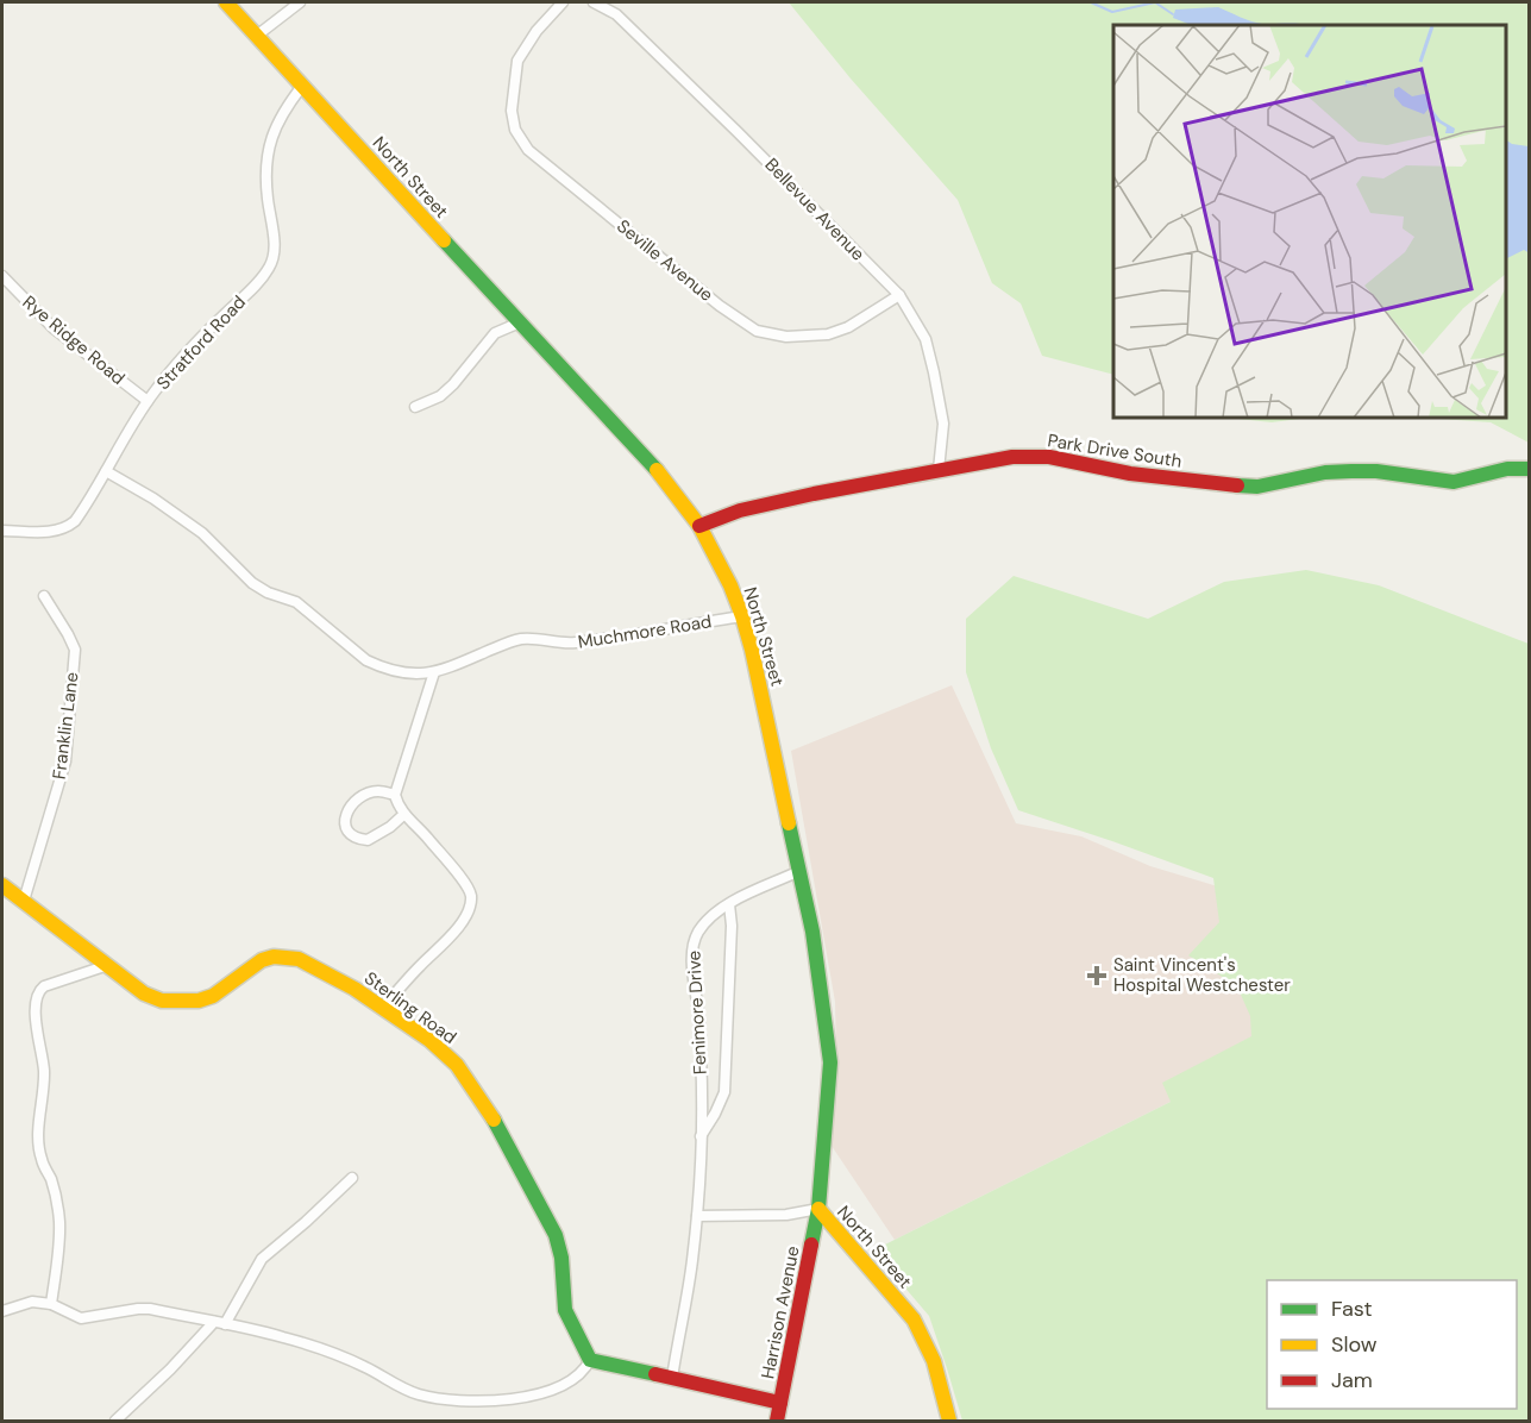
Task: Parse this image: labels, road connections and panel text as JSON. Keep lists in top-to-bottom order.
{
  "streets": {
    "street": [
      "North Street",
      "Bellevue Avenue",
      "Seville Avenue",
      "Rye Ridge Road",
      "Stratford Road",
      "Park Drive South",
      "Muchmore Road",
      "Franklin Lane",
      "Sterling Road",
      "Fenimore Drive",
      "Harrison Avenue"
    ]
  },
  "crossings": [
    ["North Street", "Stratford Road"],
    ["North Street", "Park Drive South"],
    ["North Street", "Muchmore Road"],
    ["North Street", "Fenimore Drive"],
    ["North Street", "Harrison Avenue"],
    ["Bellevue Avenue", "Seville Avenue"],
    ["Bellevue Avenue", "Park Drive South"],
    ["Rye Ridge Road", "Stratford Road"],
    ["Stratford Road", "Muchmore Road"],
    ["Franklin Lane", "Sterling Road"]
  ],
  "places": {
    "health": ["Saint Vincent's Hospital Westchester"]
  },
  "legend": ["Fast", "Slow", "Jam"]
}
